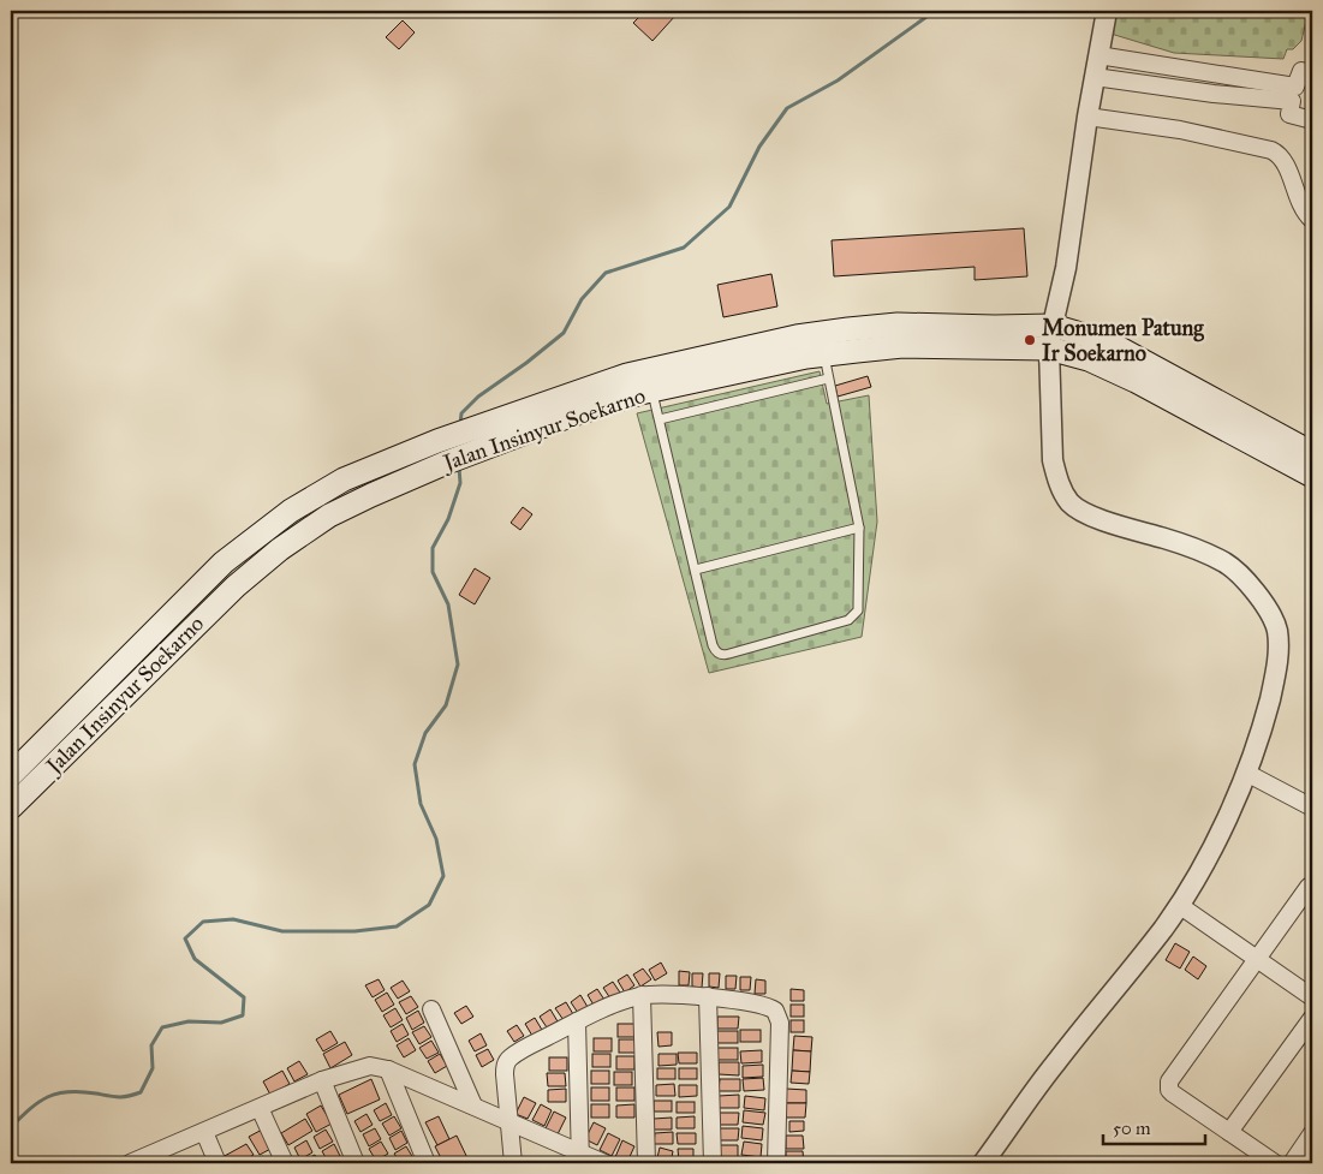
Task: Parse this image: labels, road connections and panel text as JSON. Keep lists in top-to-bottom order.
{
  "streets": {
    "main road": ["Jalan Insinyur Soekarno"]
  },
  "places": ["Monumen Patung Ir Soekarno"],
  "scale_bar": "50 m"
}
